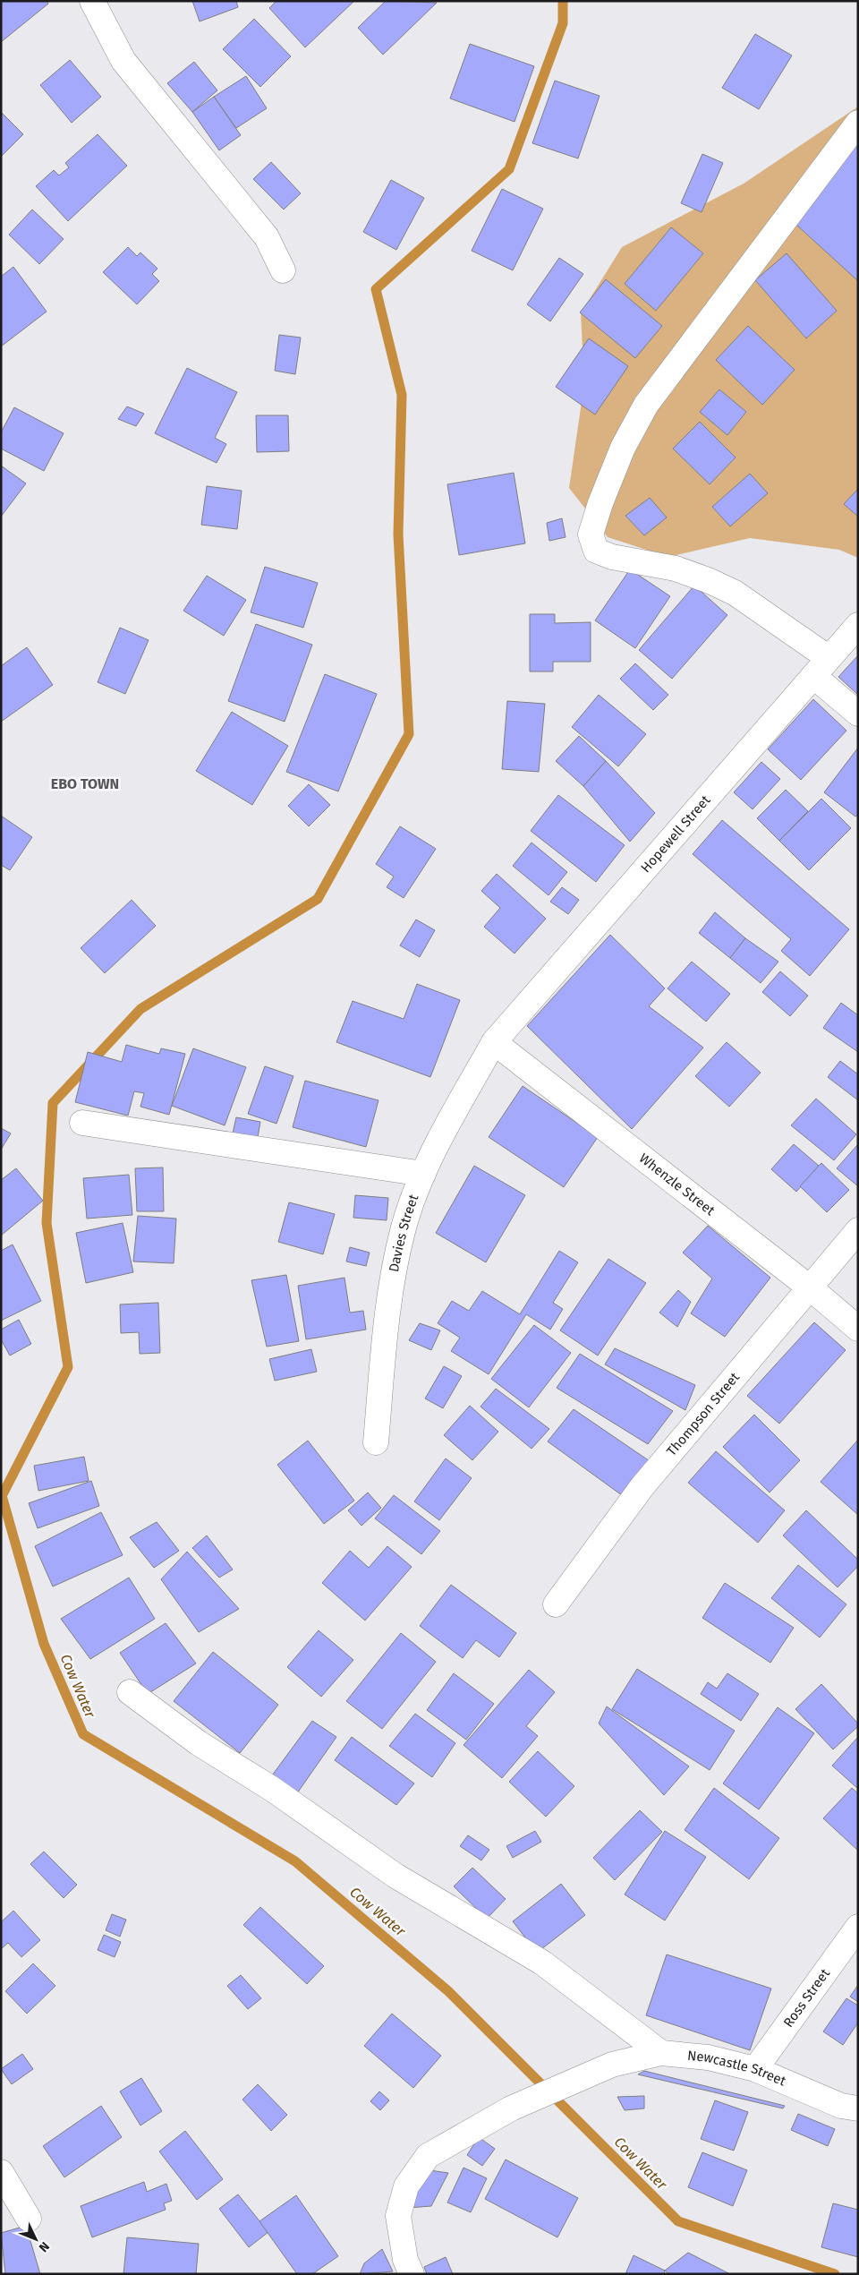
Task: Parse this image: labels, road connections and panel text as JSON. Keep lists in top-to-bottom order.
{
  "streets": {
    "street": [
      "Hopewell Street",
      "Whenzle Street",
      "Davies Street",
      "Thompson Street",
      "Ross Street",
      "Newcastle Street"
    ]
  },
  "crossings": [
    ["Hopewell Street", "Whenzle Street"],
    ["Hopewell Street", "Davies Street"],
    ["Whenzle Street", "Davies Street"],
    ["Whenzle Street", "Thompson Street"],
    ["Ross Street", "Newcastle Street"]
  ],
  "districts": ["EBO TOWN"],
  "water": ["Cow Water"],
  "north": "bottom right"
}
